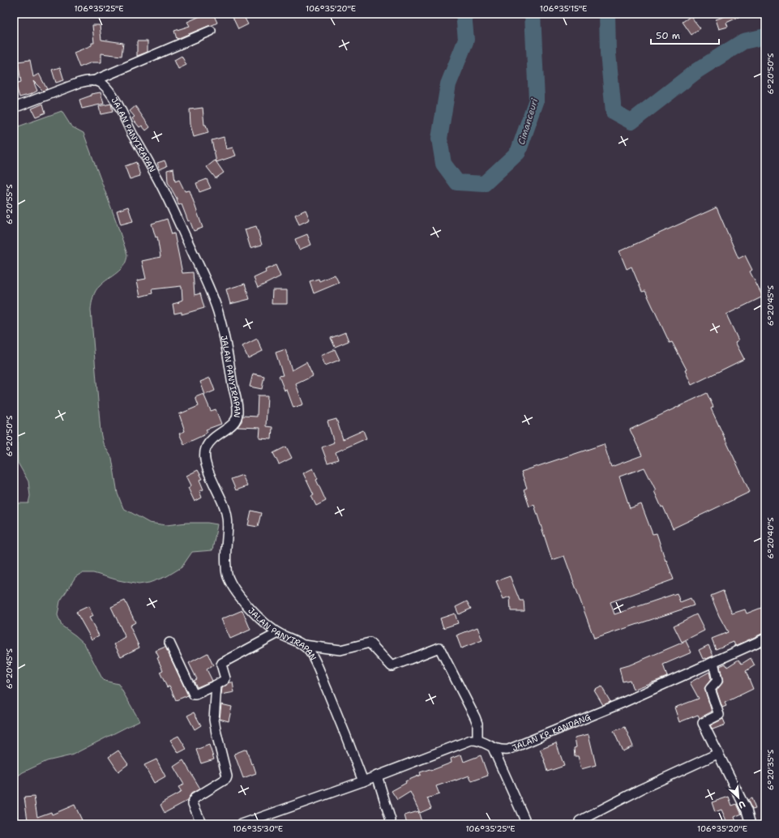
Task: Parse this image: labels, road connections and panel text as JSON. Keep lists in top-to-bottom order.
{
  "streets": {
    "street": ["JALAN PANYIRAPAN", "JALAN KP. KANDANG"]
  },
  "water": ["Cimanceuri"],
  "scale_bar": "50 m",
  "north": "bottom right",
  "coordinates": [
    "106°35'25\"E",
    "106°35'20\"E",
    "106°35'15\"E",
    "6°20'50\"S",
    "6°20'55\"S",
    "6°20'45\"S",
    "6°20'40\"S",
    "6°20'35\"S",
    "106°35'30\"E"
  ]
}
